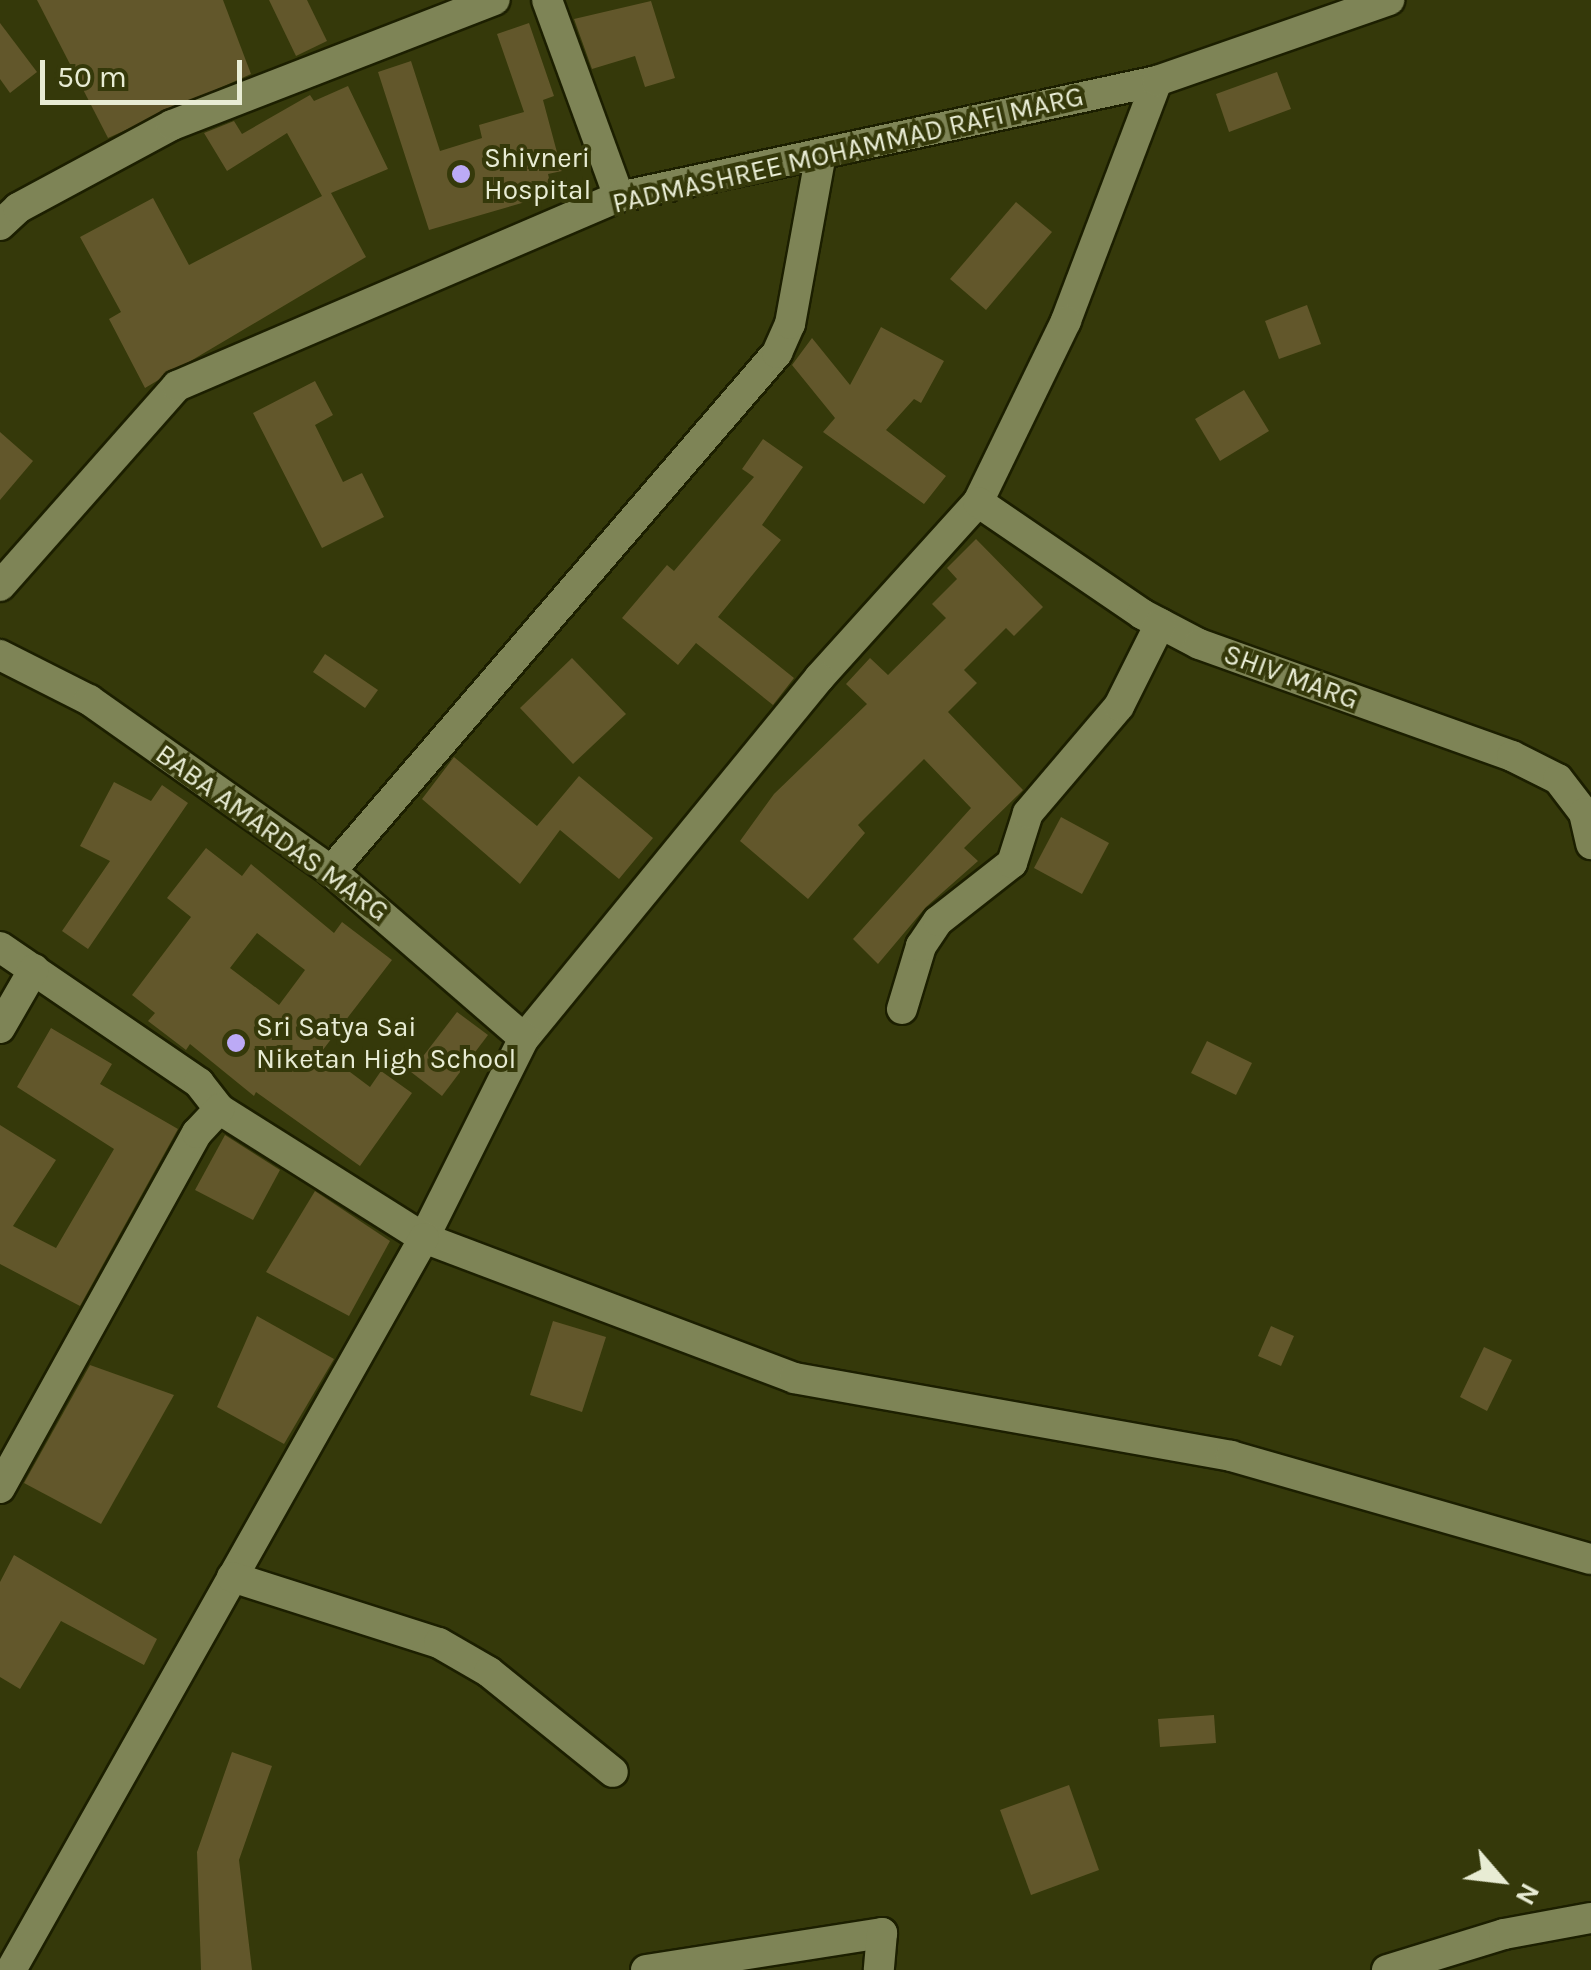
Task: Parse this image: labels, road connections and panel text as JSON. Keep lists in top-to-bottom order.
{
  "streets": {
    "street": ["PADMASHREE MOHAMMAD RAFI MARG", "SHIV MARG", "BABA AMARDAS MARG"]
  },
  "places": ["Shivneri Hospital", "Sri Satya Sai Niketan High School"],
  "scale_bar": "50 m",
  "north": "bottom right"
}
